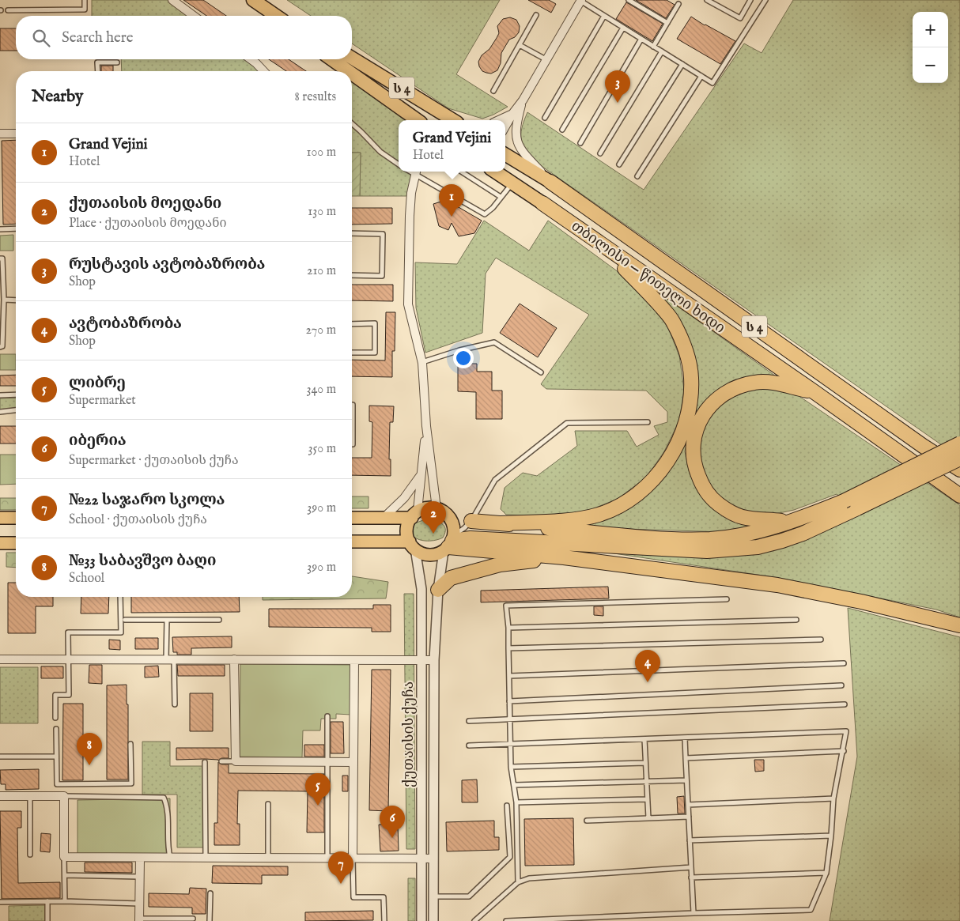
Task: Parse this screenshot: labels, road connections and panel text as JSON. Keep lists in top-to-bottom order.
{
  "streets": {
    "highway": ["ს 4", "თბილისი — წითელი ხიდი"],
    "street": ["ქუთაისის ქუჩა"]
  },
  "page": {
    "map_buttons": ["+", "−"],
    "search": "Search here",
    "pins": [
      "3",
      "1",
      "2",
      "4",
      "8",
      "5",
      "6",
      "7"
    ],
    "heading": ["Nearby", "8 results"],
    "popup": ["Grand Vejini", "Hotel"],
    "list": [
      {
        "mark": "1",
        "name": "Grand Vejini",
        "note": "Hotel",
        "value": "100 m"
      },
      {
        "mark": "2",
        "name": "ქუთაისის მოედანი",
        "note": "Place · ქუთაისის მოედანი",
        "value": "130 m"
      },
      {
        "mark": "3",
        "name": "რუსტავის ავტობაზრობა",
        "note": "Shop",
        "value": "210 m"
      },
      {
        "mark": "4",
        "name": "ავტობაზრობა",
        "note": "Shop",
        "value": "270 m"
      },
      {
        "mark": "5",
        "name": "ლიბრე",
        "note": "Supermarket",
        "value": "340 m"
      },
      {
        "mark": "6",
        "name": "იბერია",
        "note": "Supermarket · ქუთაისის ქუჩა",
        "value": "350 m"
      },
      {
        "mark": "7",
        "name": "№22 საჯარო სკოლა",
        "note": "School · ქუთაისის ქუჩა",
        "value": "390 m"
      },
      {
        "mark": "8",
        "name": "№33 საბავშვო ბაღი",
        "note": "School",
        "value": "390 m"
      }
    ]
  }
}
